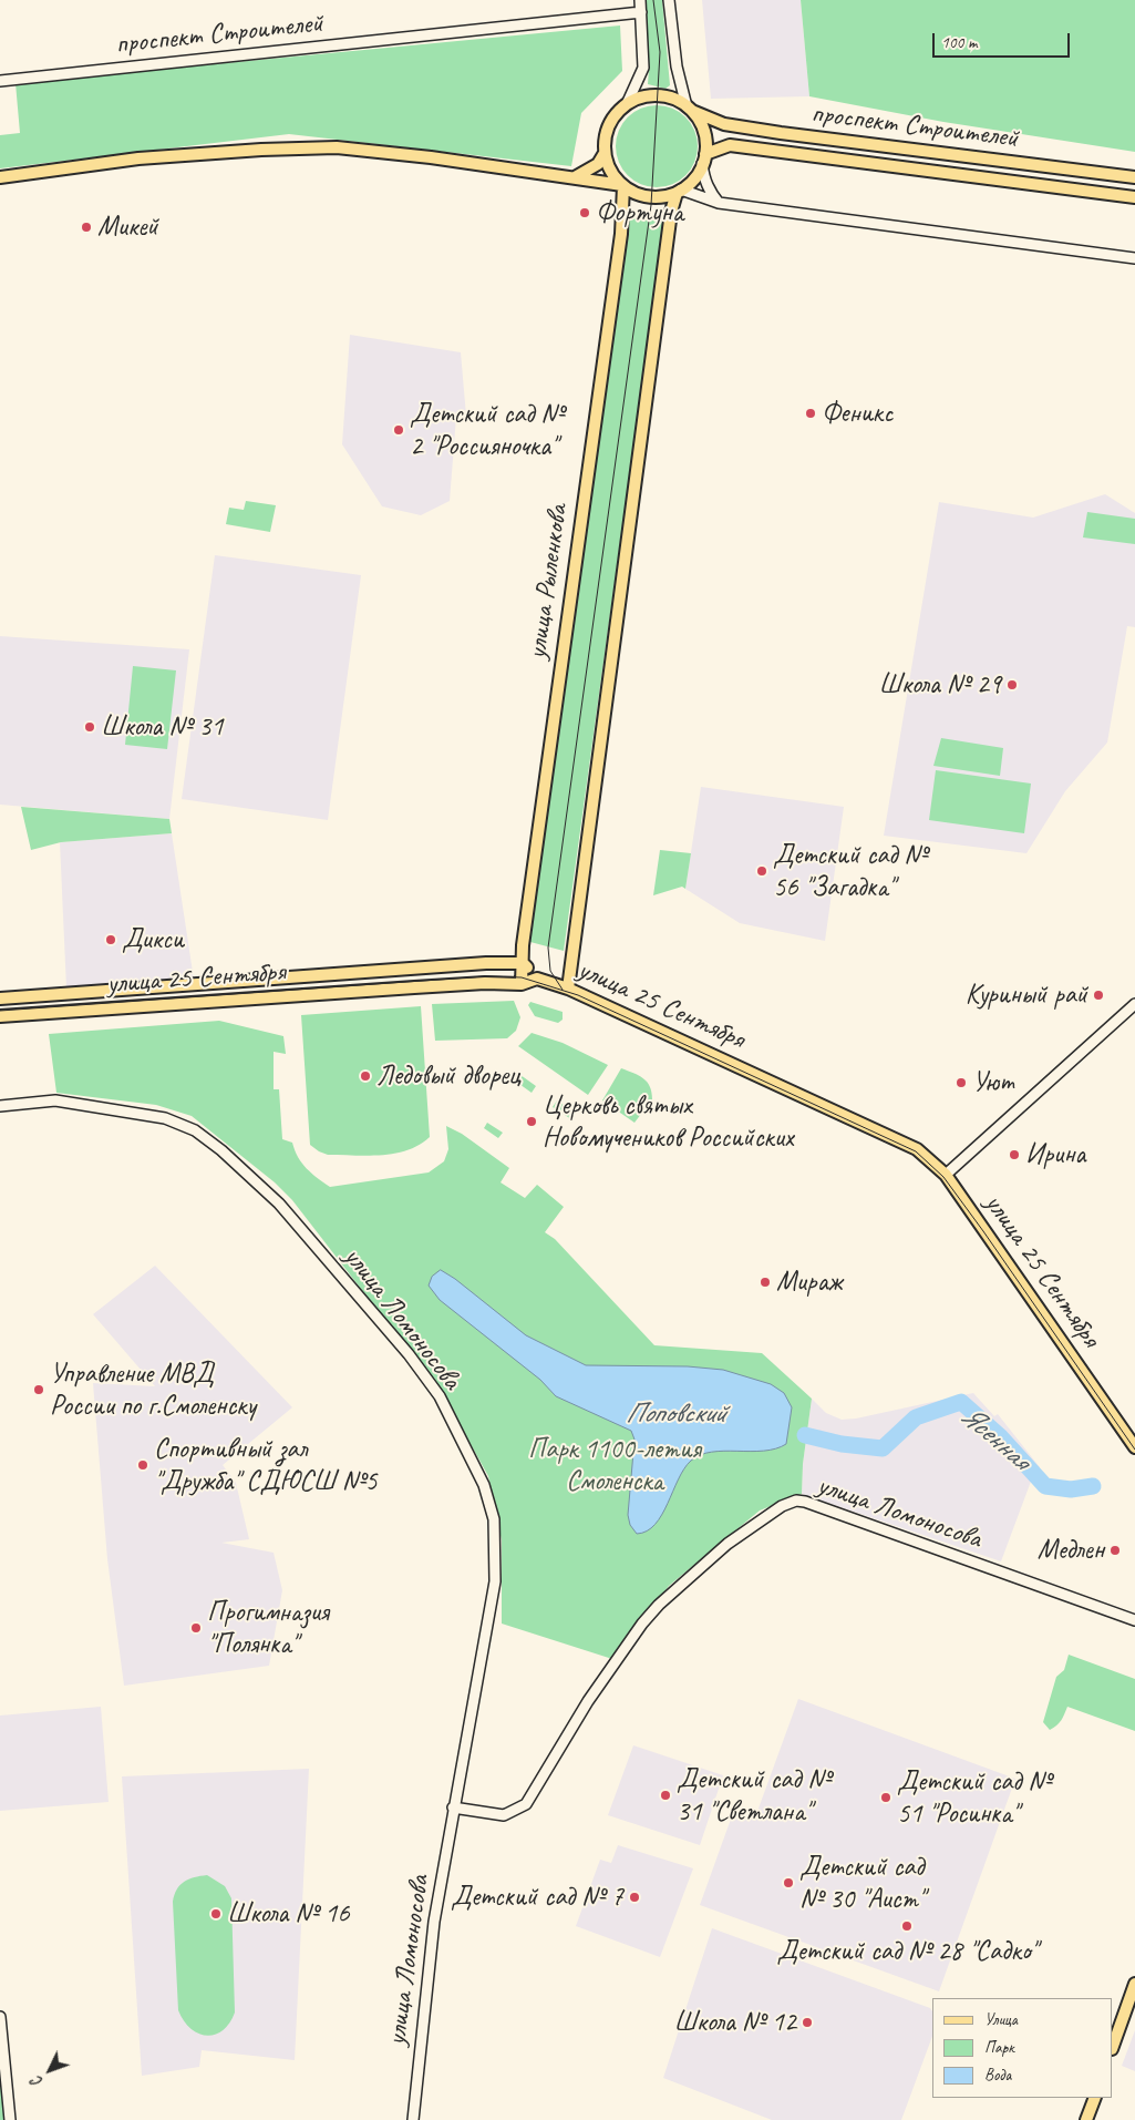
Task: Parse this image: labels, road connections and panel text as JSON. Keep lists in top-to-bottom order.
{
  "streets": {
    "main road": ["проспект Строителей", "улица Рыленкова", "улица 25 Сентября"],
    "street": ["улица Ломоносова"]
  },
  "crossings": [
    ["проспект Строителей", "улица Рыленкова"],
    ["улица Рыленкова", "улица 25 Сентября"]
  ],
  "water": ["Поповский", "Ясенная"],
  "parks": ["Парк 1100-летия Смоленска"],
  "places": [
    "Фортуна",
    "Микей",
    "Феникс",
    "Детский сад № 2 \"Россияночка\"",
    "Школа № 29",
    "Школа № 31",
    "Детский сад № 56 \"Загадка\"",
    "Дикси",
    "Куриный рай",
    "Ледовый дворец",
    "Уют",
    "Церковь святых Новомучеников Российских",
    "Ирина",
    "Мираж",
    "Управление МВД России по г.Смоленску",
    "Спортивный зал \"Дружба\" СДЮСШ №5",
    "Медлен",
    "Прогимназия \"Полянка\"",
    "Детский сад № 31 \"Светлана\"",
    "Детский сад № 51 \"Росинка\"",
    "Детский сад № 30 \"Аист\"",
    "Детский сад № 7",
    "Школа № 16",
    "Детский сад № 28 \"Садко\"",
    "Школа № 12"
  ],
  "legend": ["Улица", "Парк", "Вода"],
  "scale_bar": "100 m",
  "north": "bottom left"
}
